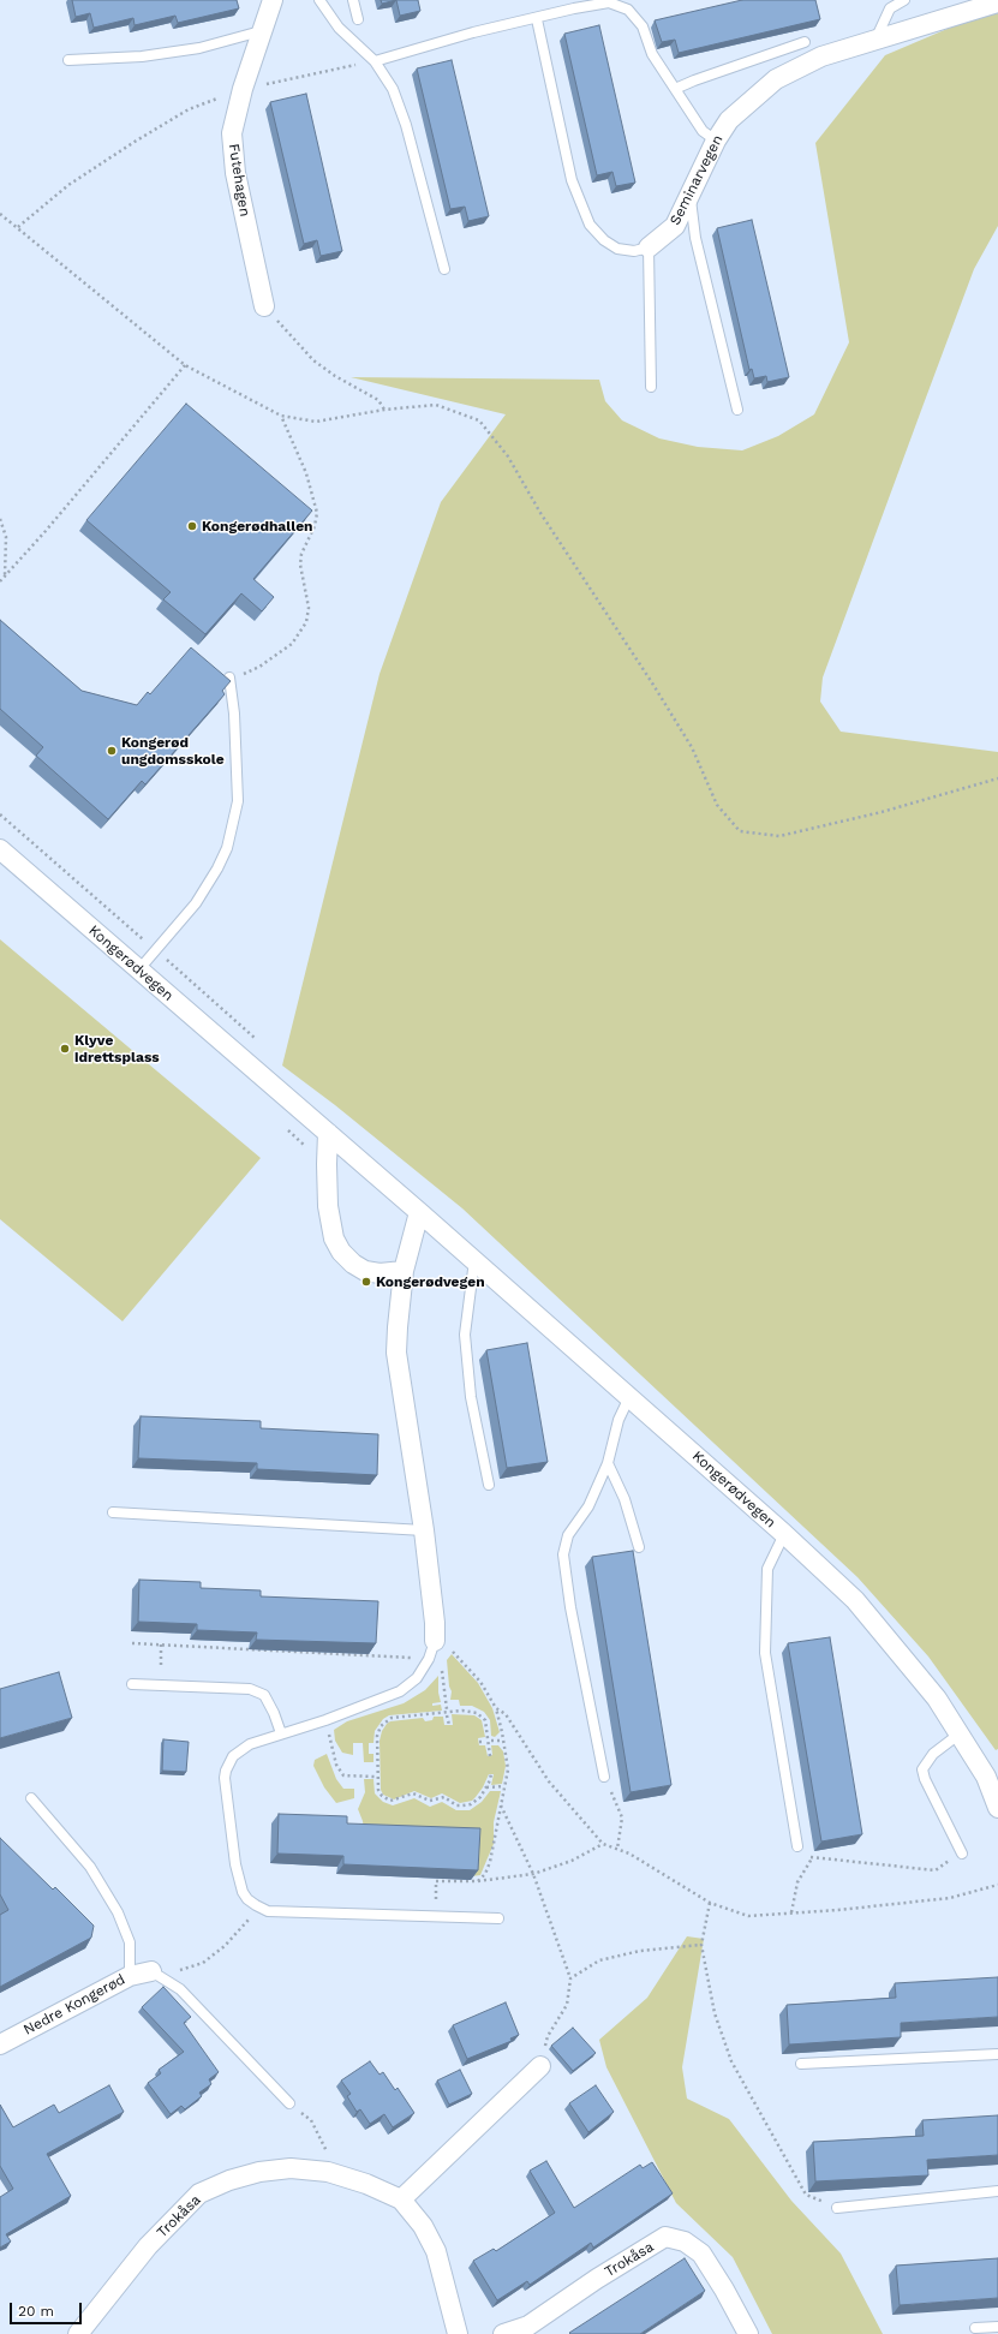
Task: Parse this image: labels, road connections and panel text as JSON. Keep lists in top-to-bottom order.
{
  "streets": {
    "street": [
      "Futehagen",
      "Seminarvegen",
      "Kongerødvegen",
      "Nedre Kongerød",
      "Trokåsa"
    ]
  },
  "places": [
    "Kongerødhallen",
    "Kongerød ungdomsskole",
    "Klyve idrettsplass",
    "Kongerødvegen"
  ],
  "scale_bar": "20 m"
}
